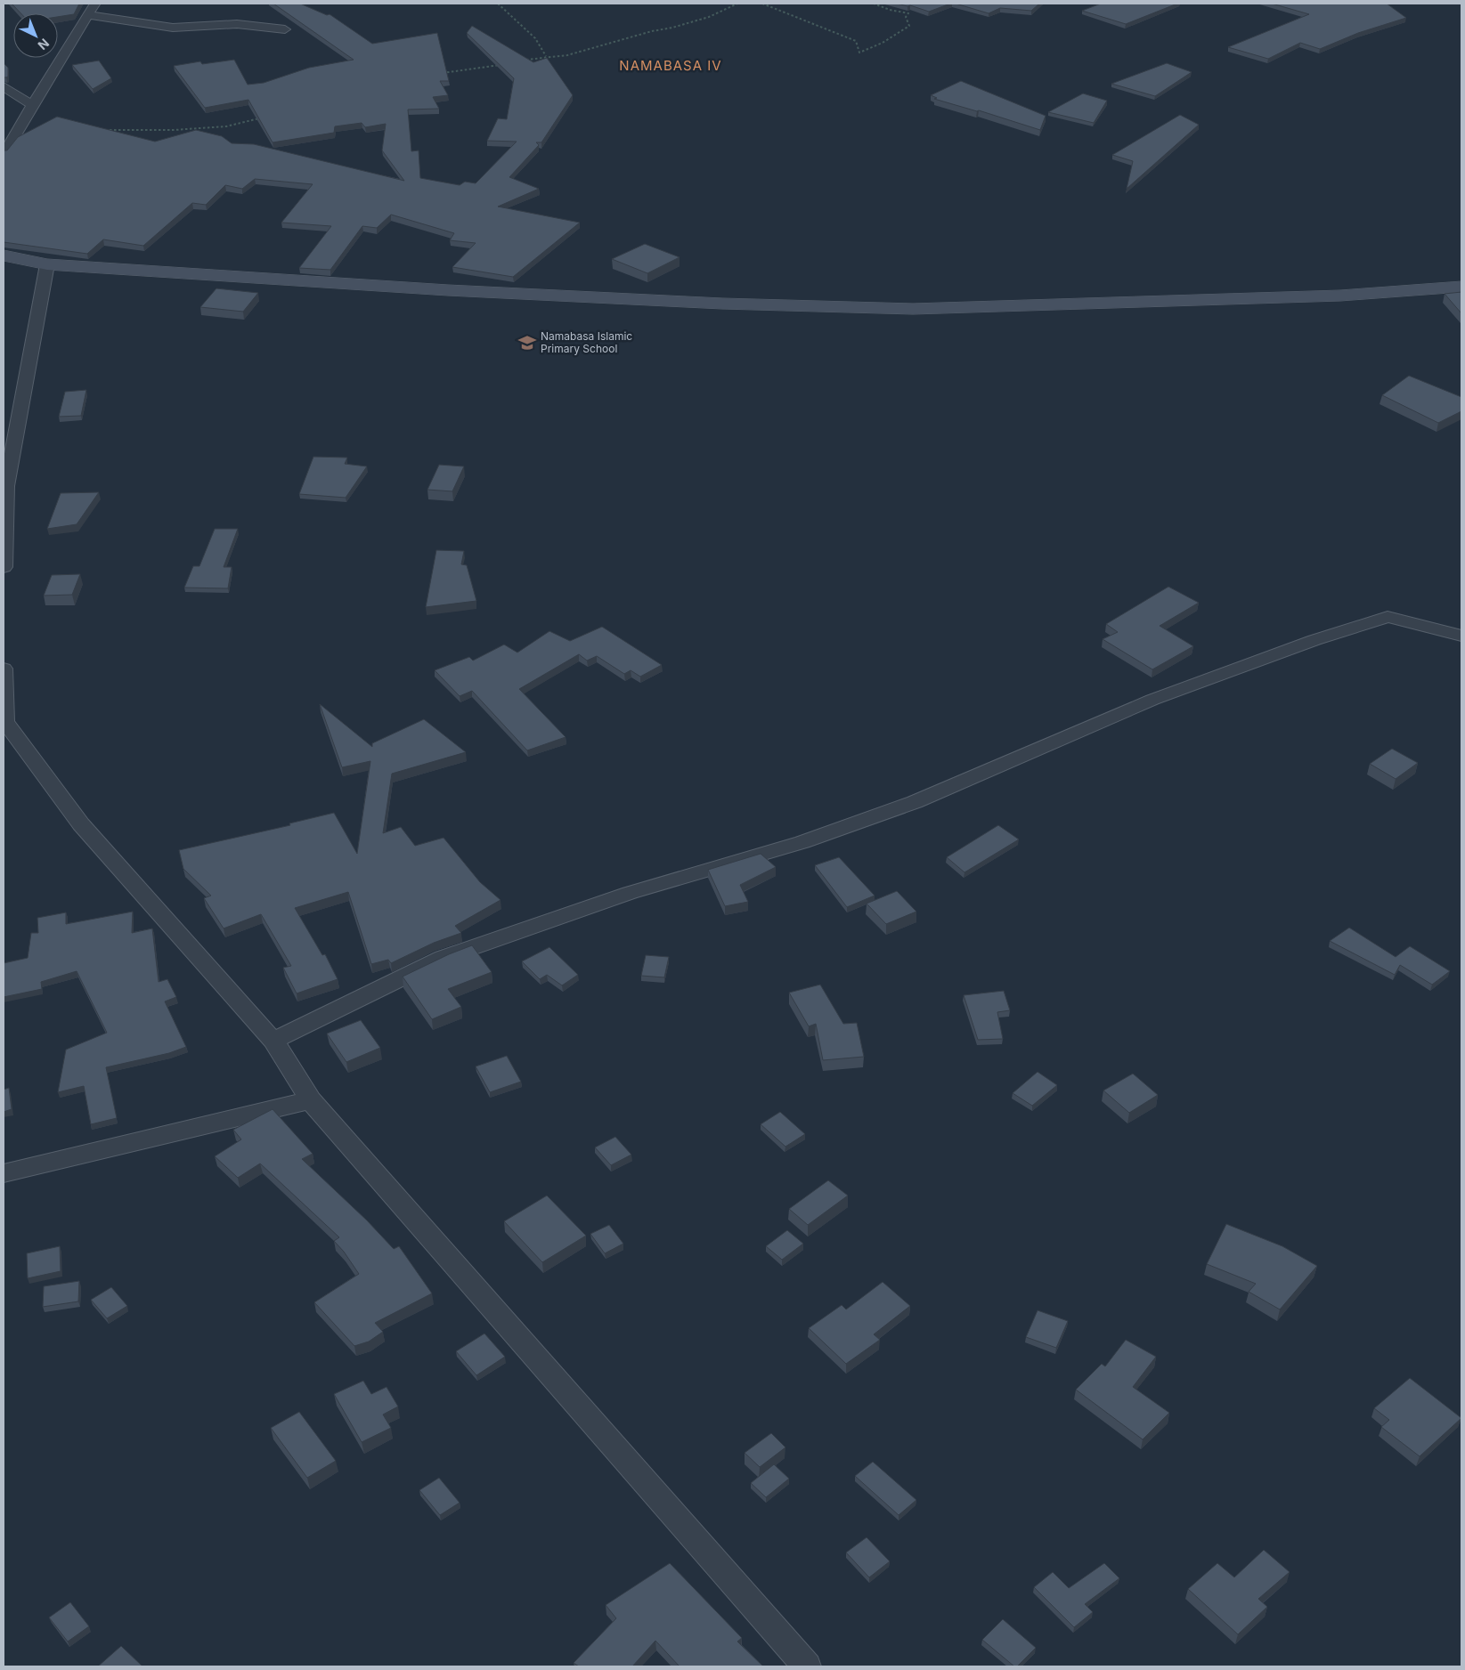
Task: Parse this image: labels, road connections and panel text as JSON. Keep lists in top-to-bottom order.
{
  "districts": ["NAMABASA IV"],
  "places": {
    "school or university": ["Namabasa Islamic Primary School"]
  },
  "north": "bottom right"
}
